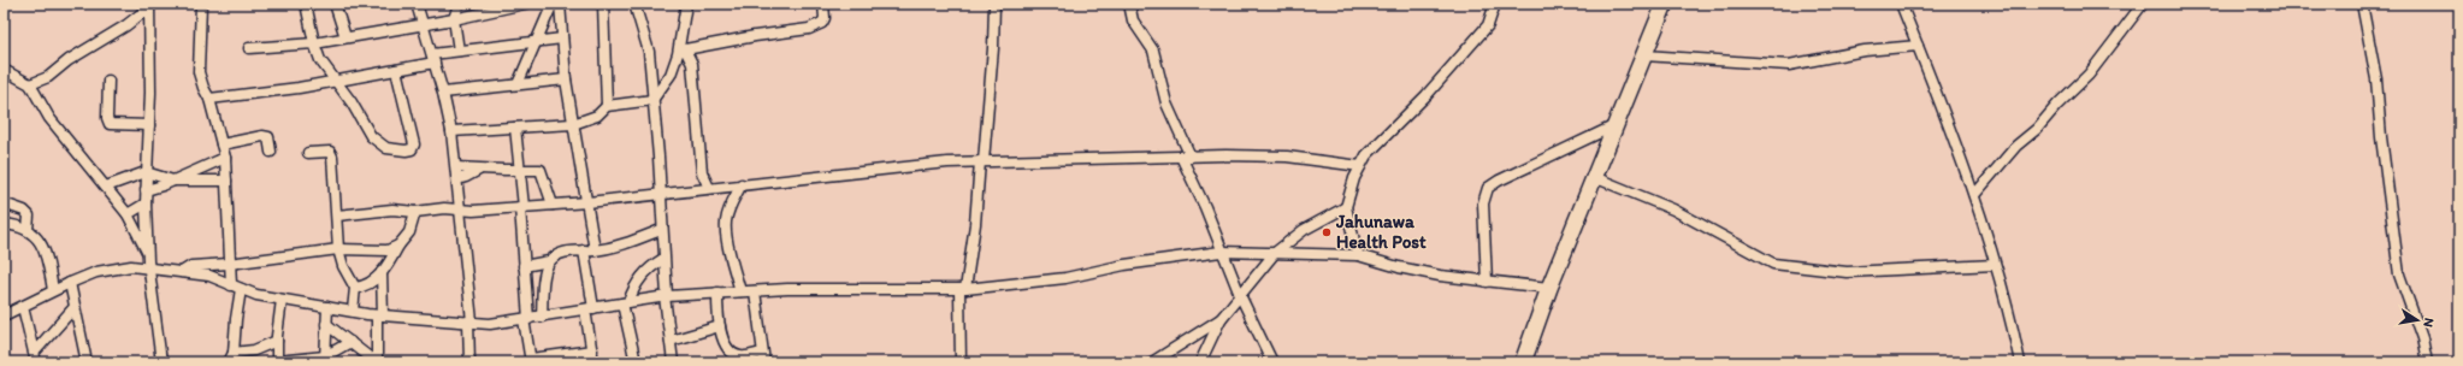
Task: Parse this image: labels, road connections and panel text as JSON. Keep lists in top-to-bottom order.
{
  "places": ["Jahunawa Health Post"],
  "north": "right"
}
